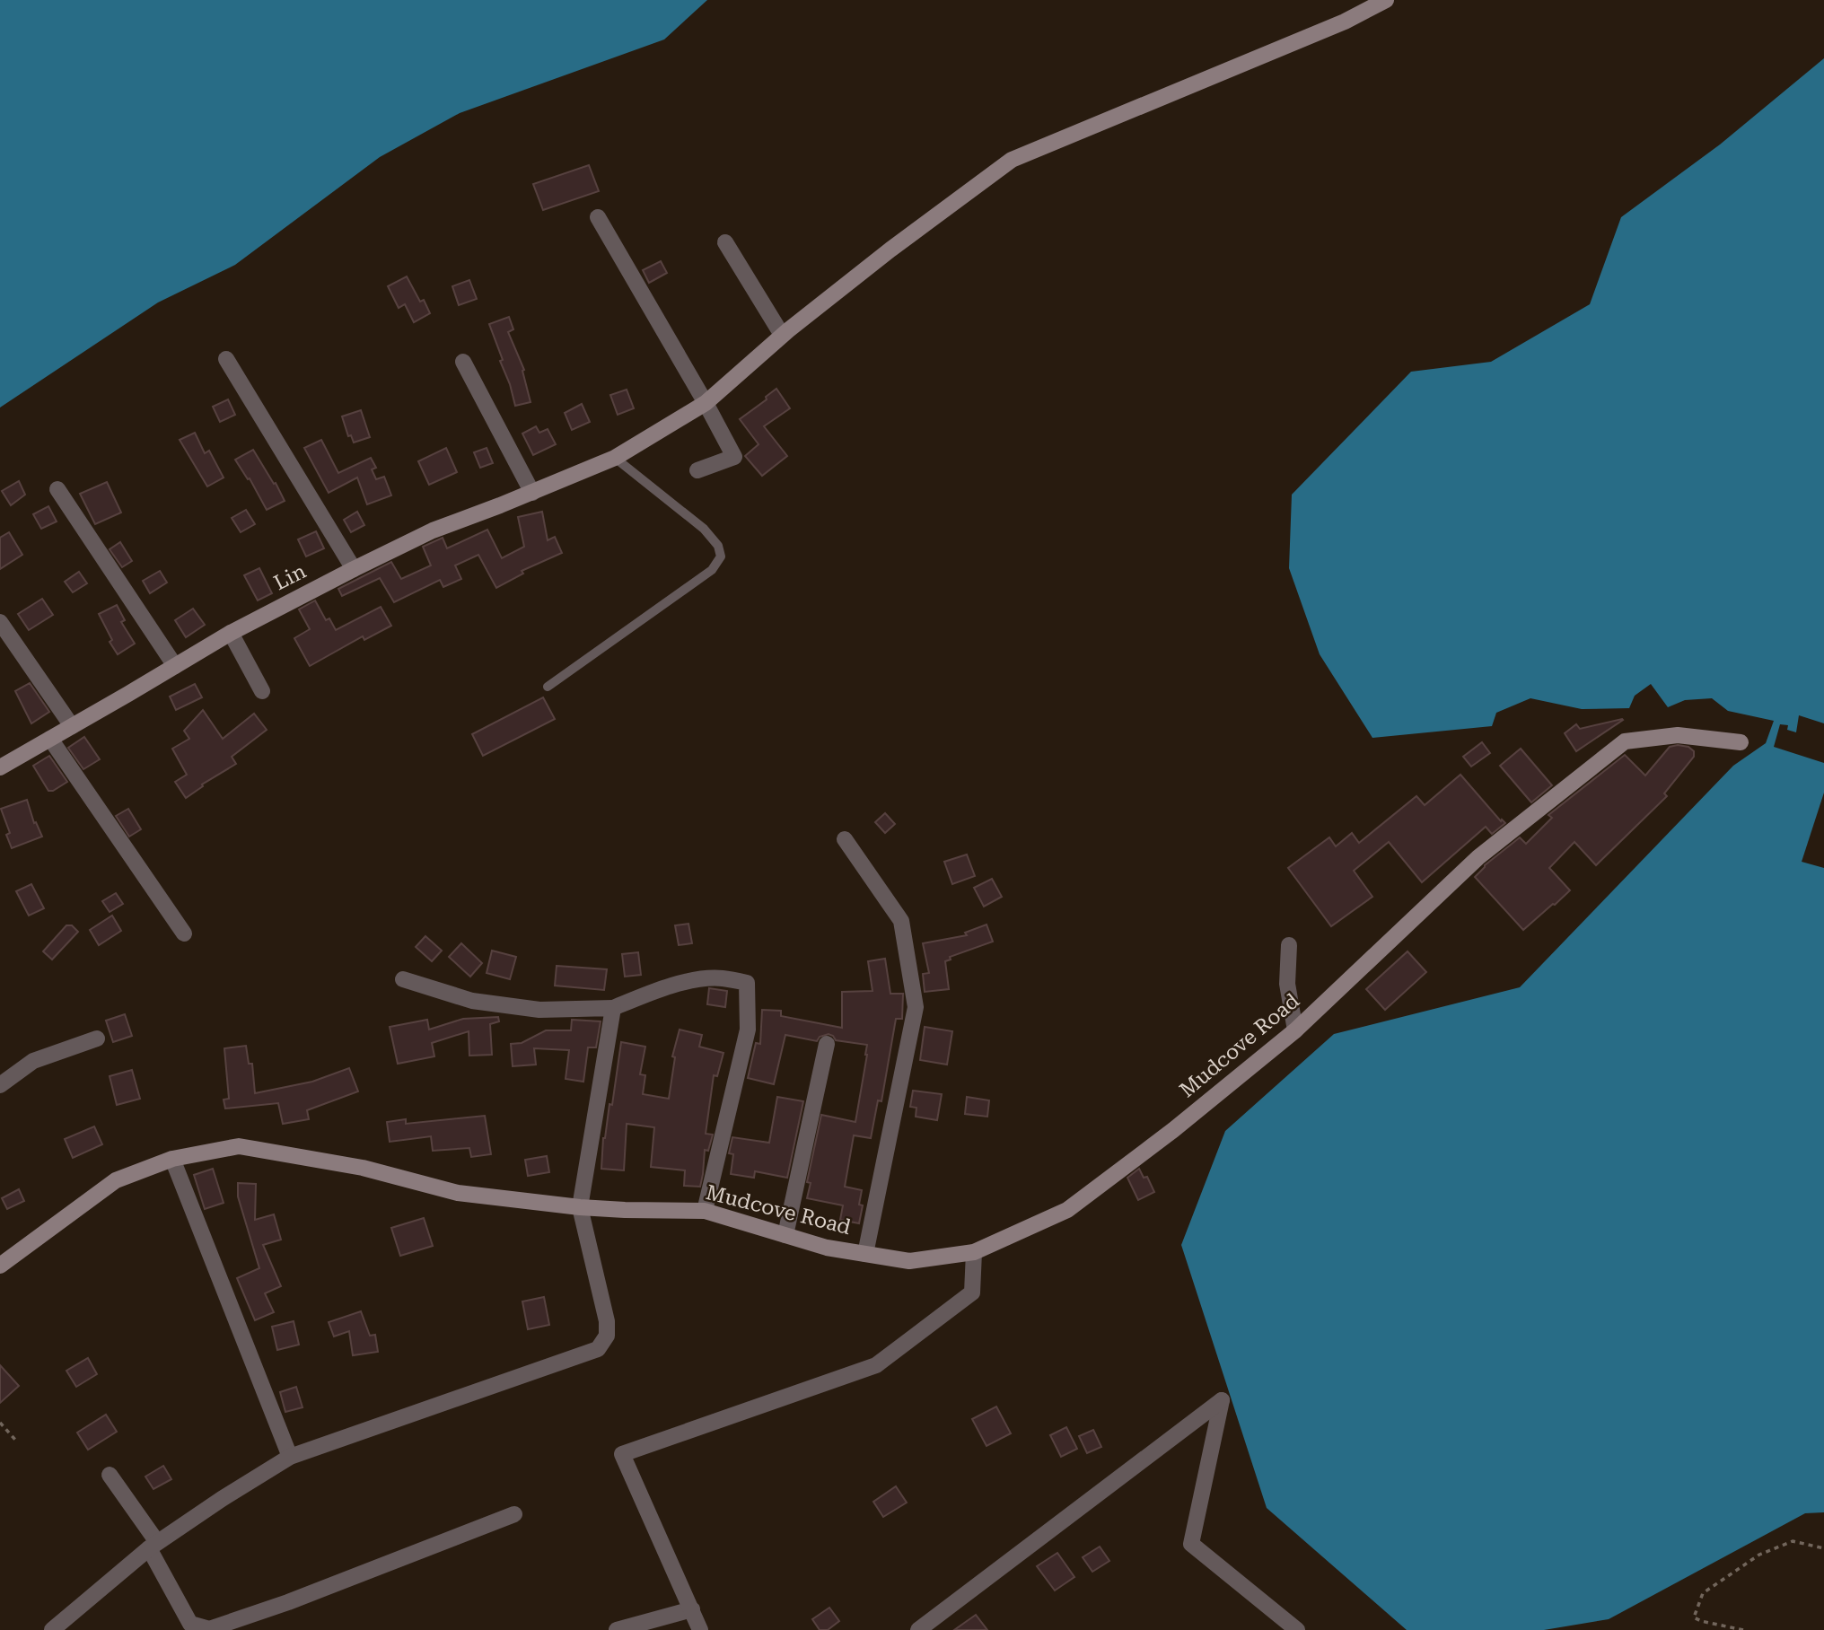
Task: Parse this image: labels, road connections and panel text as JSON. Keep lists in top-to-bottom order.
{
  "streets": {
    "street": ["Lin", "Mudcove Road"]
  }
}
